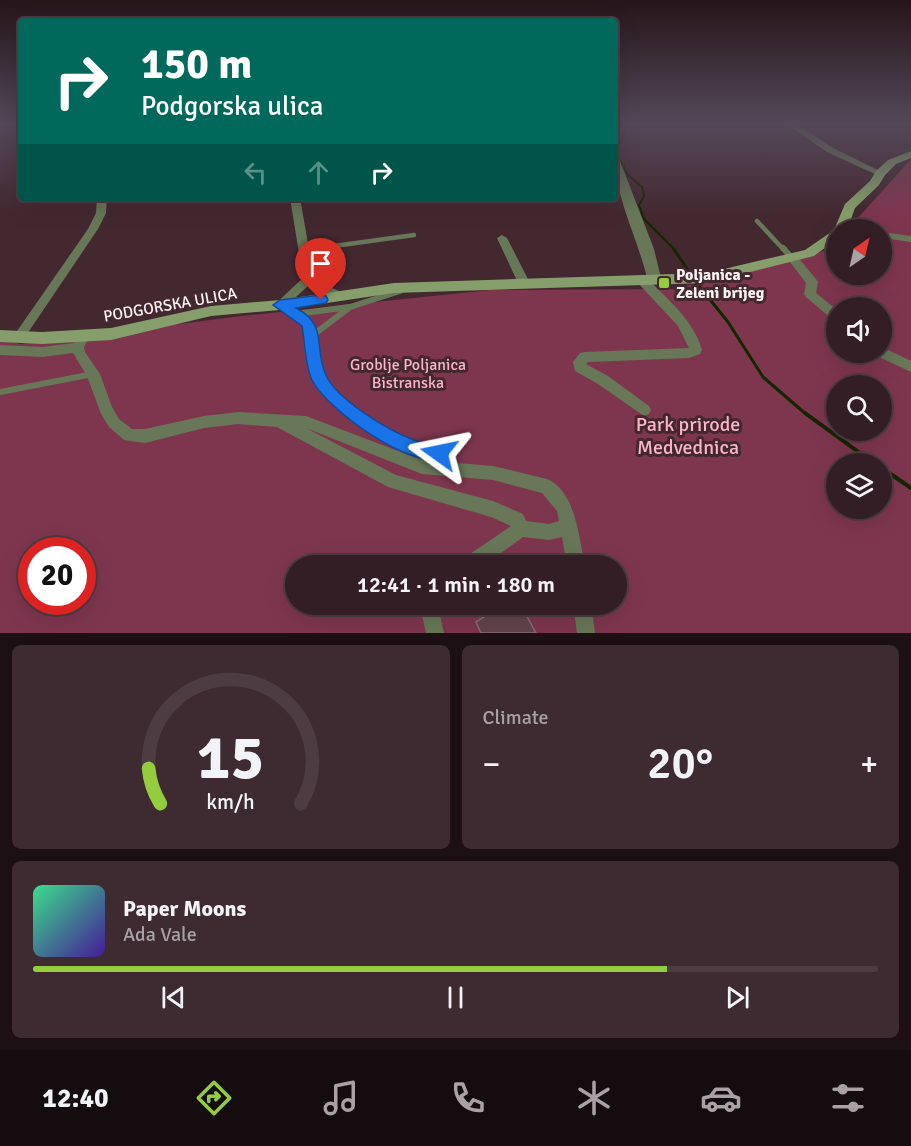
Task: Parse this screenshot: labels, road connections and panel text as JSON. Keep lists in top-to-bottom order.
{
  "streets": {
    "main road": ["PODGORSKA ULICA"]
  },
  "parks": ["Groblje Poljanica Bistranska", "Park prirode Medvednica"],
  "places": {
    "transit": ["Poljanica - Zeleni brijeg"]
  },
  "north": "top right",
  "page": {
    "turn": ["150 m", "Podgorska ulica"],
    "limit": "20",
    "trip": "12:41 · 1 min · 180 m",
    "tile": "Climate",
    "heat": ["−", "20°", "+"],
    "song": ["Paper Moons", "Ada Vale"],
    "tabs": "12:40",
    "gauge": ["15", "km/h"]
  }
}
